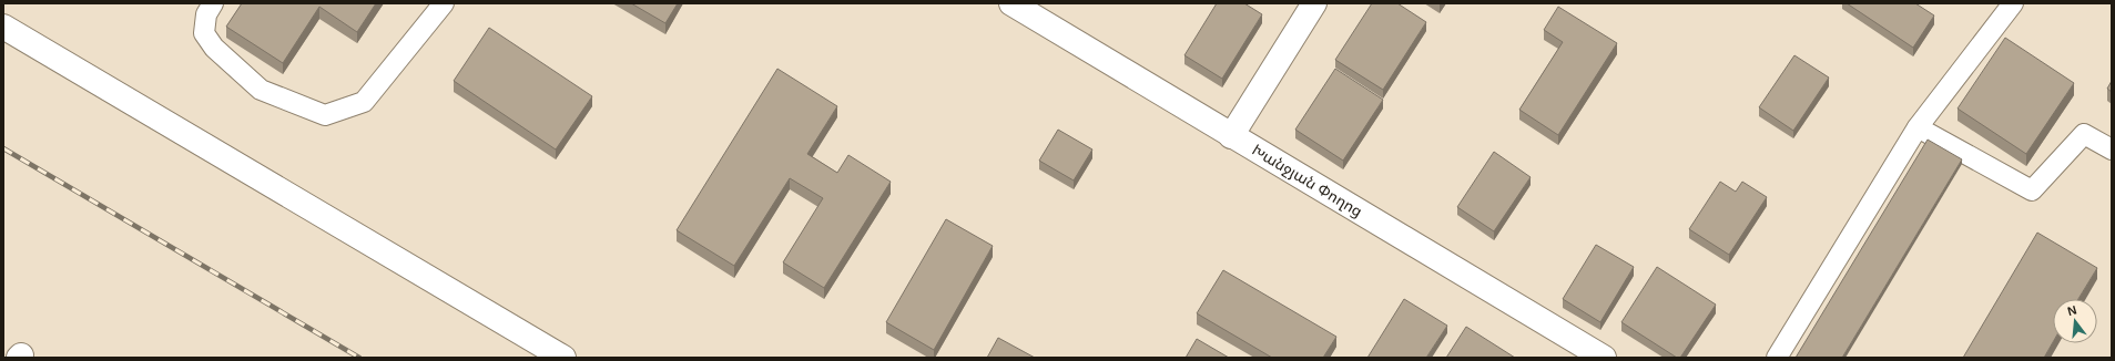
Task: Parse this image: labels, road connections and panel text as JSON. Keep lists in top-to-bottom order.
{
  "streets": {
    "street": ["Խանջյան Փողոց"]
  },
  "north": "top"
}
